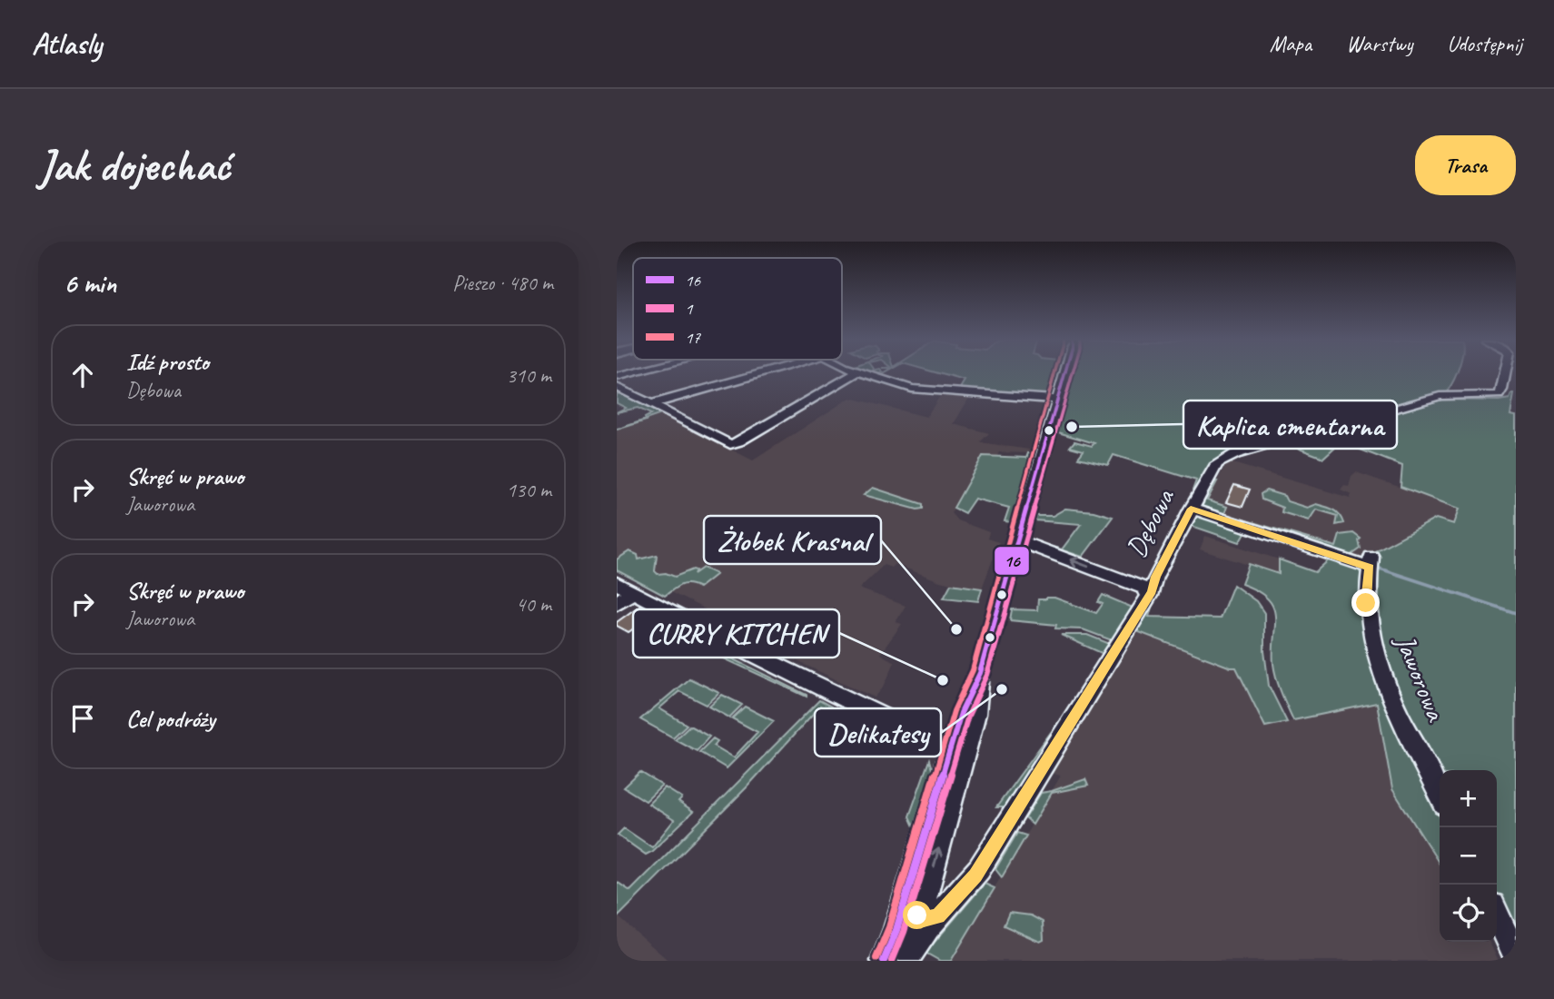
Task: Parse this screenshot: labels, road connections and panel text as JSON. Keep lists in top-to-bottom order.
{
  "streets": {
    "street": ["Dębowa", "Jaworowa"]
  },
  "crossings": [
    ["Dębowa", "Jaworowa"]
  ],
  "places": [
    "Kaplica cmentarna",
    "Żłobek Krasnal",
    "CURRY KITCHEN",
    "Delikatesy"
  ],
  "lines": ["transit line 16", "transit line 1", "transit line 17"],
  "legend": ["16", "1", "17"],
  "page": {
    "header": "Atlasly",
    "nav": ["Mapa", "Warstwy", "Udostępnij"],
    "buttons": "Trasa",
    "title": "Jak dojechać",
    "heading": ["6 min", "Pieszo · 480 m"],
    "list": [
      ["Idź prosto", "Dębowa", "310 m"],
      ["Skręć w prawo", "Jaworowa", "130 m"],
      ["Skręć w prawo", "Jaworowa", "40 m"],
      "Cel podróży"
    ],
    "map_buttons": ["+", "−"]
  }
}
